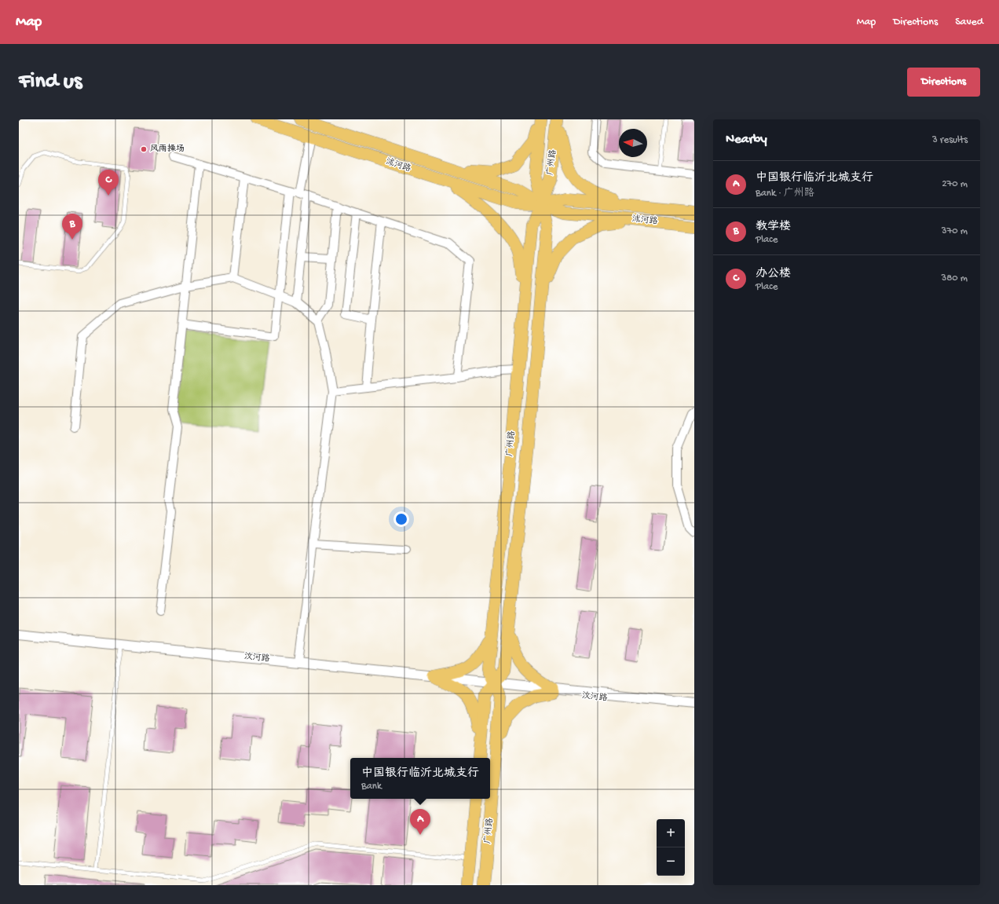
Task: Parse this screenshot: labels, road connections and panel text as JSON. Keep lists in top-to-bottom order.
{
  "streets": {
    "main road": ["广州路", "沭河路"],
    "street": ["汶河路"]
  },
  "crossings": [
    ["广州路", "沭河路"],
    ["广州路", "汶河路"]
  ],
  "places": ["风雨操场"],
  "north": "left",
  "page": {
    "header": "Map",
    "nav": ["Map", "Directions", "Saved"],
    "buttons": "Directions",
    "title": "Find us",
    "heading": ["Nearby", "3 results"],
    "list": [
      {
        "mark": "A",
        "name": "中国银行临沂北城支行",
        "note": "Bank · 广州路",
        "value": "270 m"
      },
      {
        "mark": "B",
        "name": "教学楼",
        "note": "Place",
        "value": "370 m"
      },
      {
        "mark": "C",
        "name": "办公楼",
        "note": "Place",
        "value": "380 m"
      }
    ],
    "pins": ["C", "B", "A"],
    "popup": ["中国银行临沂北城支行", "Bank"],
    "map_buttons": ["+", "−"]
  }
}
